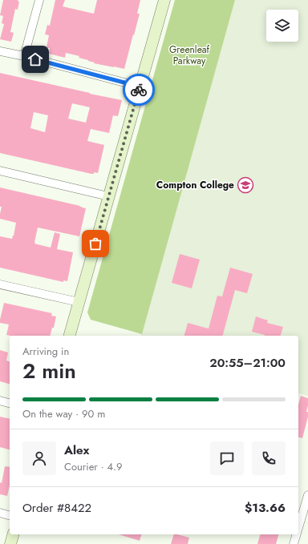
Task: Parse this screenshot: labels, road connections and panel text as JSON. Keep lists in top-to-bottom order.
{
  "parks": ["Greenleaf Parkway"],
  "places": {
    "school or university": ["Compton College"]
  },
  "page": {
    "heading": ["2 min", "Arriving in", "20:55–21:00"],
    "panel": [
      "Alex",
      "Courier · 4.9",
      "Order #8422",
      "$13.66"
    ],
    "bar": "On the way · 90 m"
  }
}
